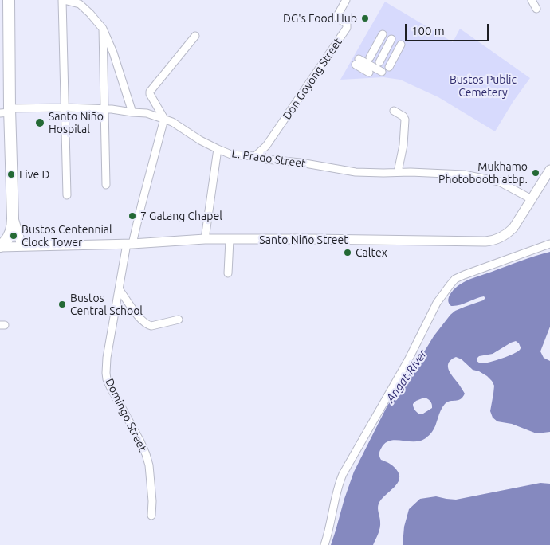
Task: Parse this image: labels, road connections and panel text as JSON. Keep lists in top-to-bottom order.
{
  "streets": {
    "street": [
      "Don Goyong Street",
      "L. Prado Street",
      "Santo Niño Street",
      "Domingo Street"
    ]
  },
  "crossings": [
    ["Don Goyong Street", "L. Prado Street"],
    ["L. Prado Street", "Santo Niño Street"],
    ["L. Prado Street", "Domingo Street"],
    ["Santo Niño Street", "Domingo Street"]
  ],
  "water": ["Angat River"],
  "parks": ["Bustos Public Cemetery"],
  "places": [
    "DG's Food Hub",
    "Santo Niño Hospital",
    "Mukhamo Photobooth atbp.",
    "Five D",
    "7 Gatang Chapel",
    "Bustos Centennial Clock Tower",
    "Caltex",
    "Bustos Central School"
  ],
  "scale_bar": "100 m"
}
